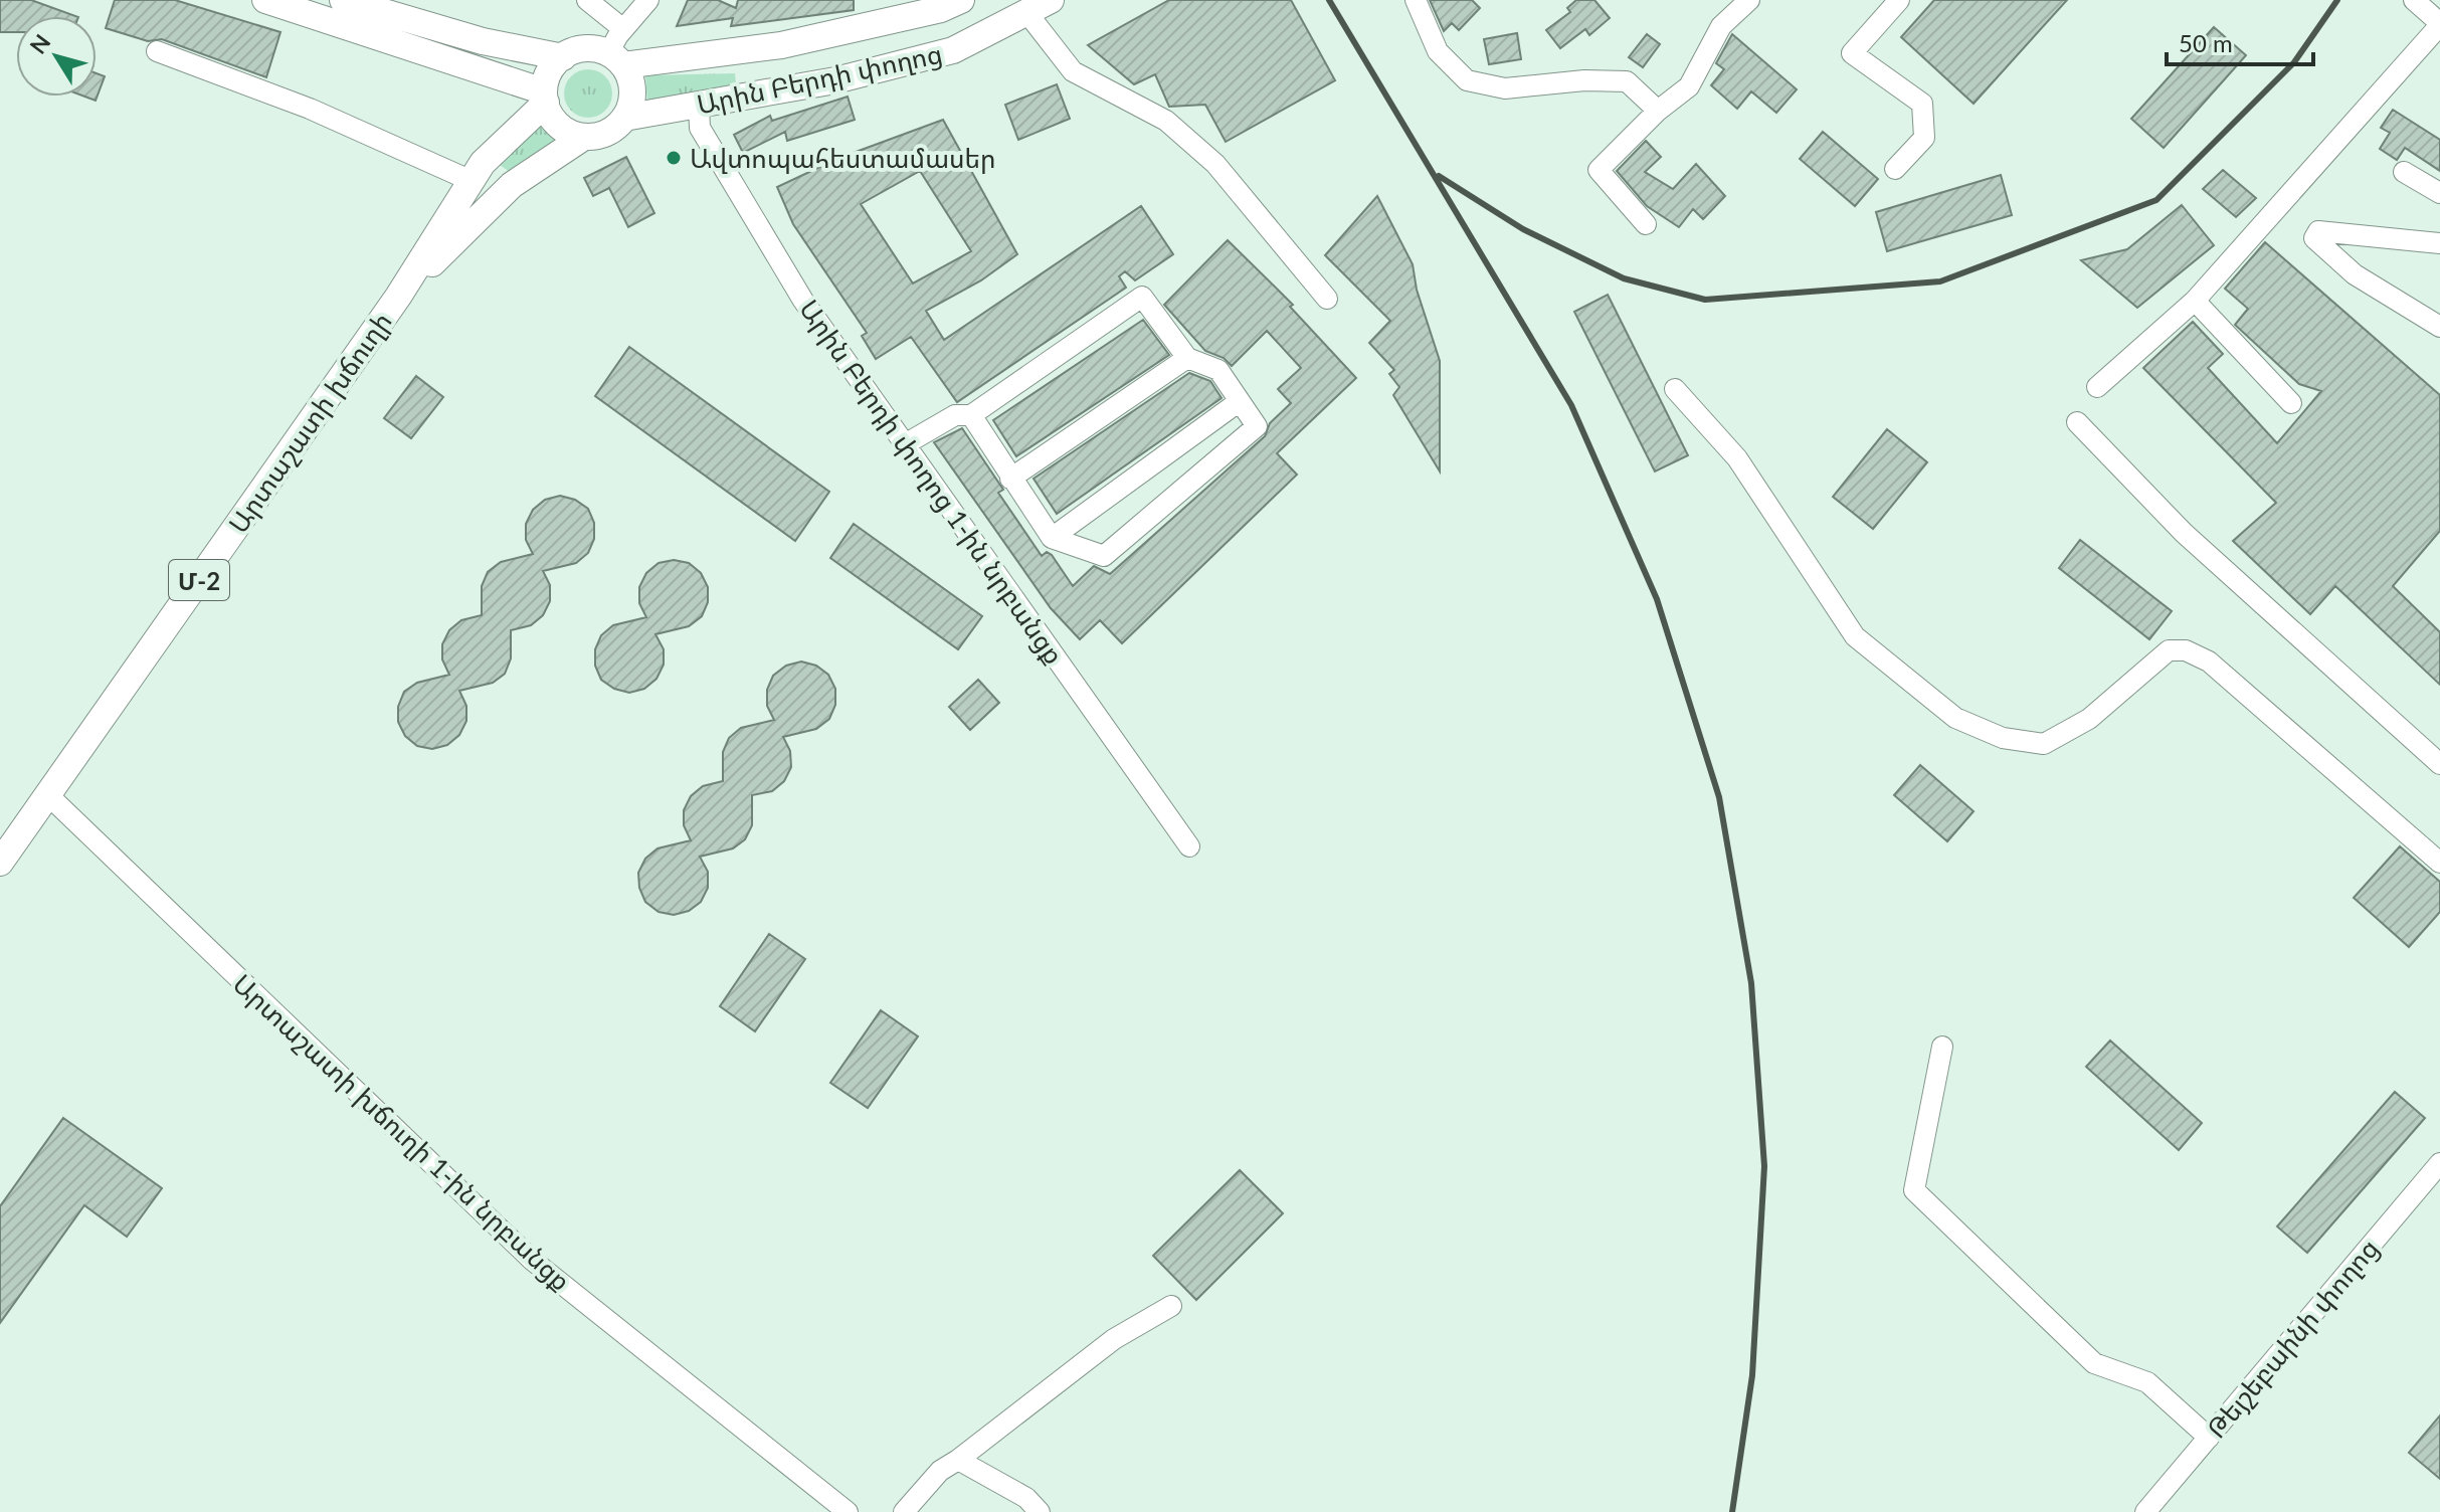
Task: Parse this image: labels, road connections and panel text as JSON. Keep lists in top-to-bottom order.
{
  "streets": {
    "main road": ["Արին Բերդի փողոց", "Արտաշատի խճուղի", "Մ-2"],
    "street": ["Արին Բերդի փողոց 1-ին նրբանցք", "Արտաշատի խճուղի 1-ին նրբանցք", "Թեյշեբաինի փողոց"]
  },
  "crossings": [
    ["Արին Բերդի փողոց", "Արտաշատի խճուղի"],
    ["Արին Բերդի փողոց", "Արին Բերդի փողոց 1-ին նրբանցք"],
    ["Արին Բերդի փողոց", "Մ-2"],
    ["Արտաշատի խճուղի", "Մ-2"],
    ["Արտաշատի խճուղի", "Արտաշատի խճուղի 1-ին նրբանցք"]
  ],
  "places": ["Ավտոպահեստամասեր"],
  "scale_bar": "50 m",
  "north": "top left"
}
